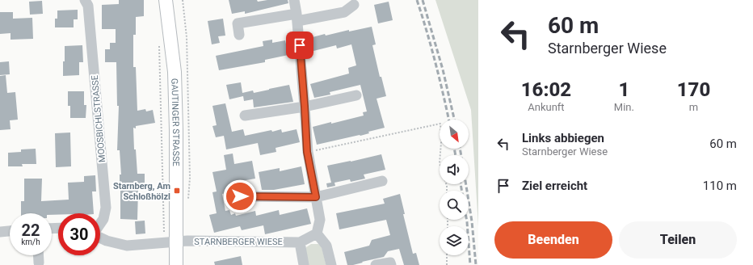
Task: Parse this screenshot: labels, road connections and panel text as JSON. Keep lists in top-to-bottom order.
{
  "streets": {
    "main road": ["GAUTINGER STRASSE"],
    "street": ["MOOSBICHLSTRASSE", "STARNBERGER WIESE"]
  },
  "crossings": [
    ["GAUTINGER STRASSE", "STARNBERGER WIESE"]
  ],
  "places": {
    "transit": ["Starnberg, Am Schloßhölzl"]
  },
  "north": "bottom right",
  "page": {
    "turn": ["60 m", "Starnberger Wiese"],
    "eta": [
      "16:02",
      "Ankunft",
      "1",
      "Min.",
      "170",
      "m"
    ],
    "list": [
      {
        "name": "Links abbiegen",
        "note": "Starnberger Wiese",
        "value": "60 m"
      },
      {
        "name": "Ziel erreicht",
        "value": "110 m"
      }
    ],
    "speed": "22 km/h",
    "limit": "30",
    "buttons": ["Beenden", "Teilen"]
  }
}
